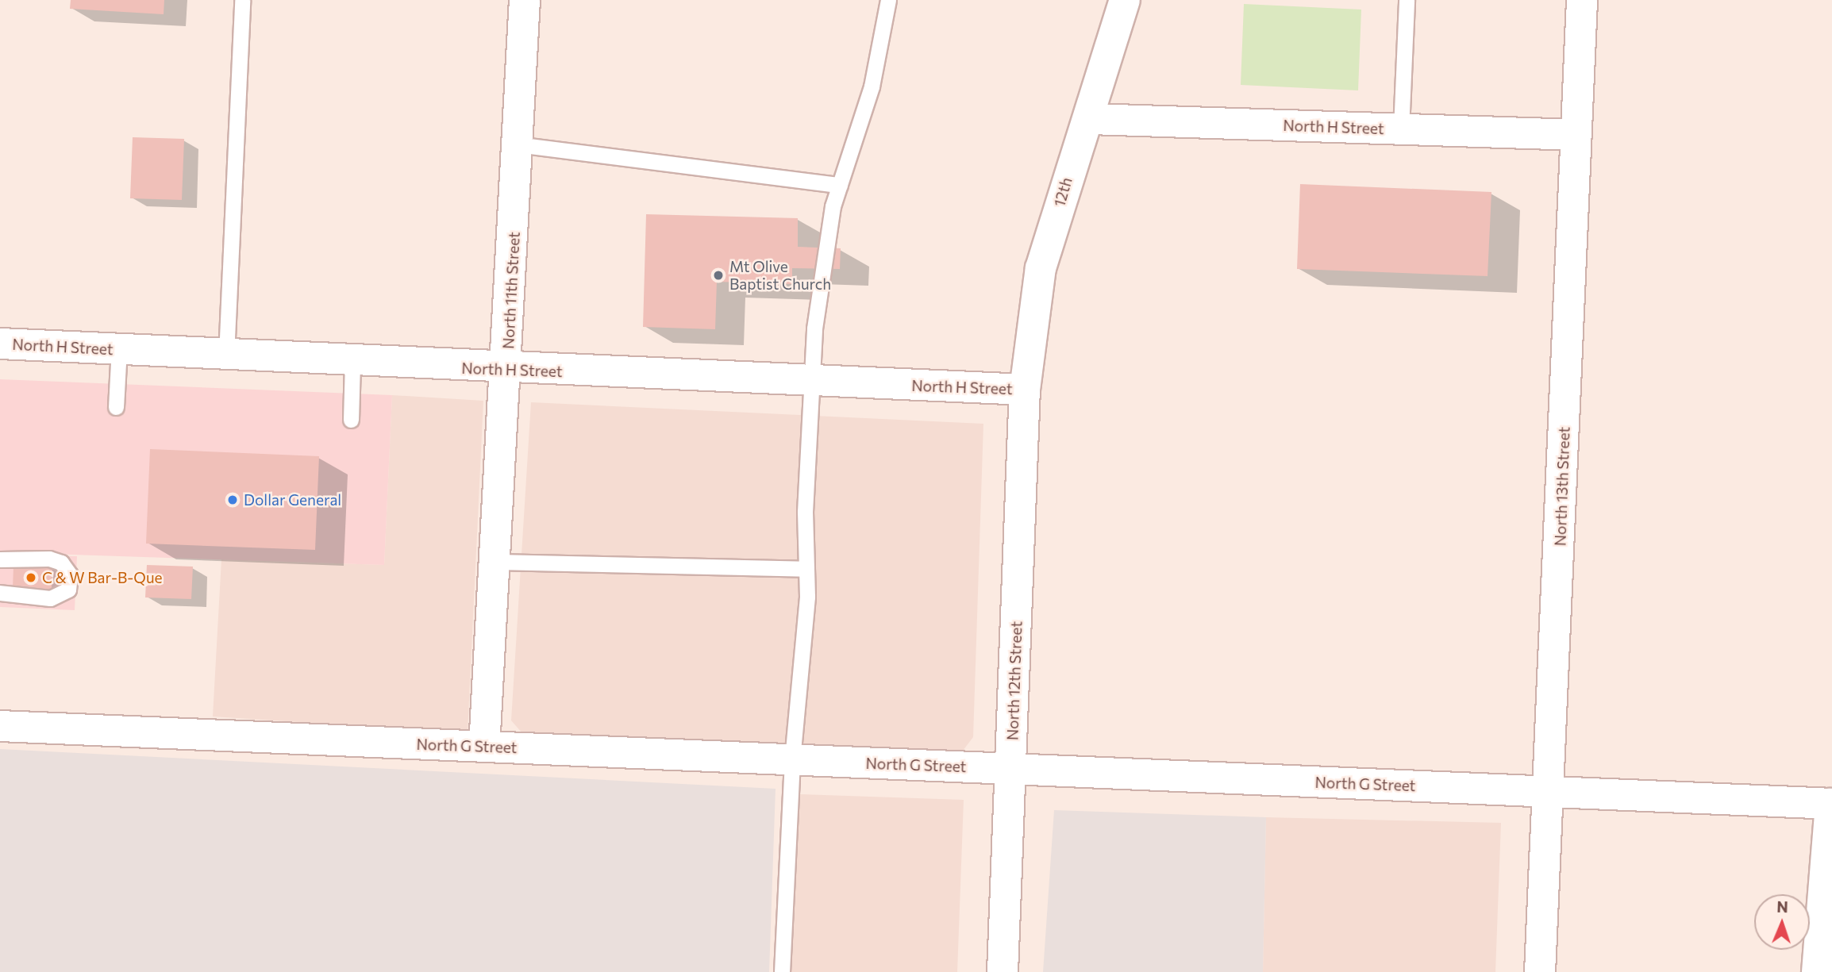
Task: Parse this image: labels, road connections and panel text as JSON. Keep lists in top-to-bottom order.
{
  "streets": {
    "street": [
      "North H Street",
      "12th",
      "North 11th Street",
      "North 13th Street",
      "North 12th Street",
      "North G Street"
    ]
  },
  "crossings": [
    ["North H Street", "12th"],
    ["North H Street", "North 11th Street"],
    ["North H Street", "North 13th Street"],
    ["North H Street", "North 12th Street"],
    ["12th", "North 12th Street"],
    ["North 11th Street", "North G Street"],
    ["North 13th Street", "North G Street"],
    ["North 12th Street", "North G Street"]
  ],
  "places": ["Mt Olive Baptist Church", "Dollar General", "C & W Bar-B-Que"],
  "north": "top"
}
